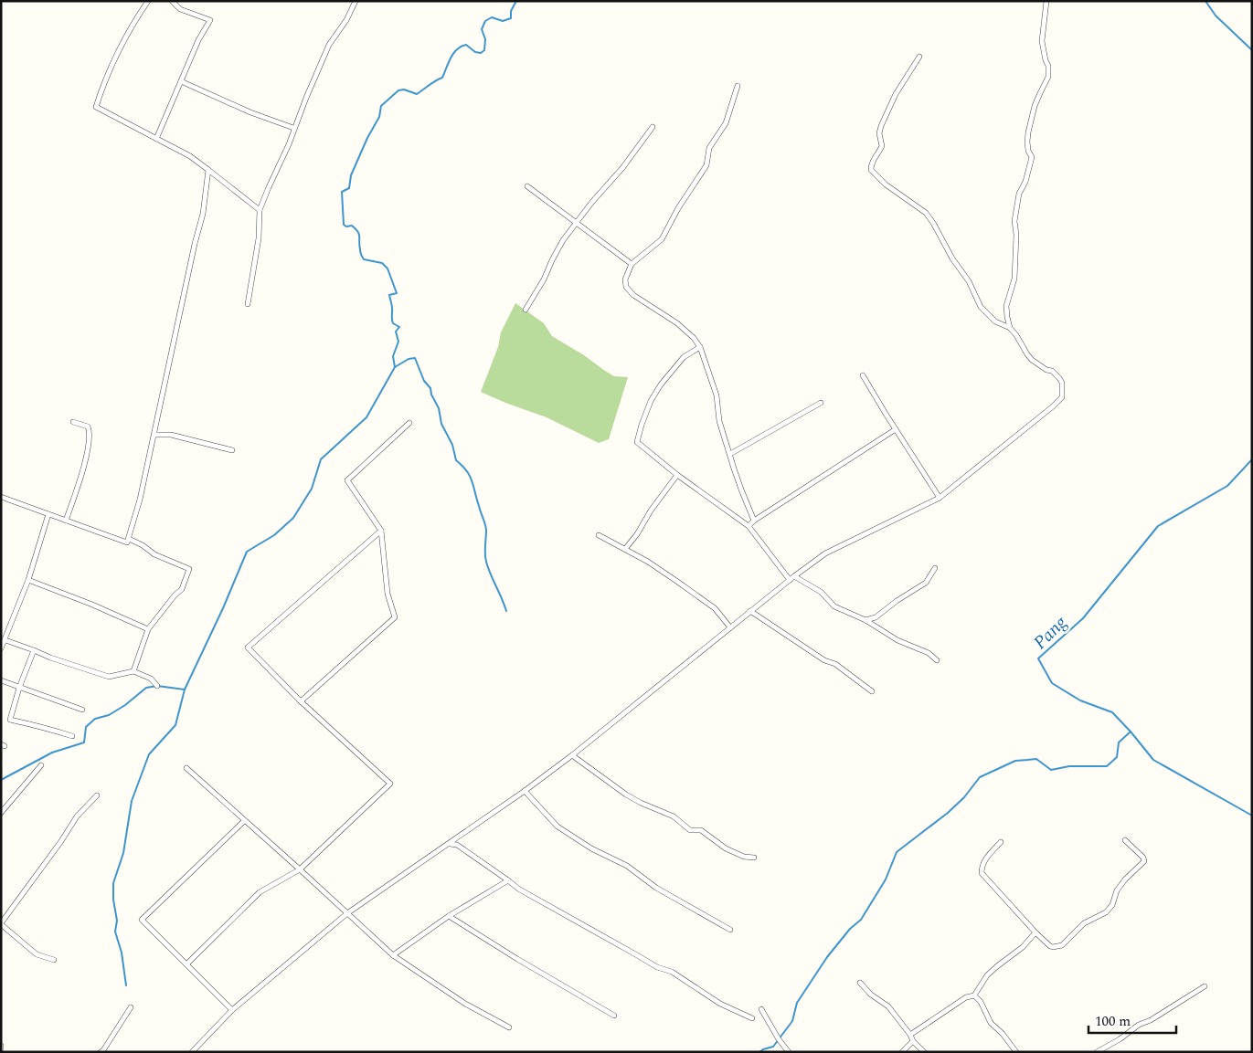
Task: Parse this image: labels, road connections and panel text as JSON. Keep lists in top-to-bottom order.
{
  "water": ["Pang"],
  "scale_bar": "100 m"
}
